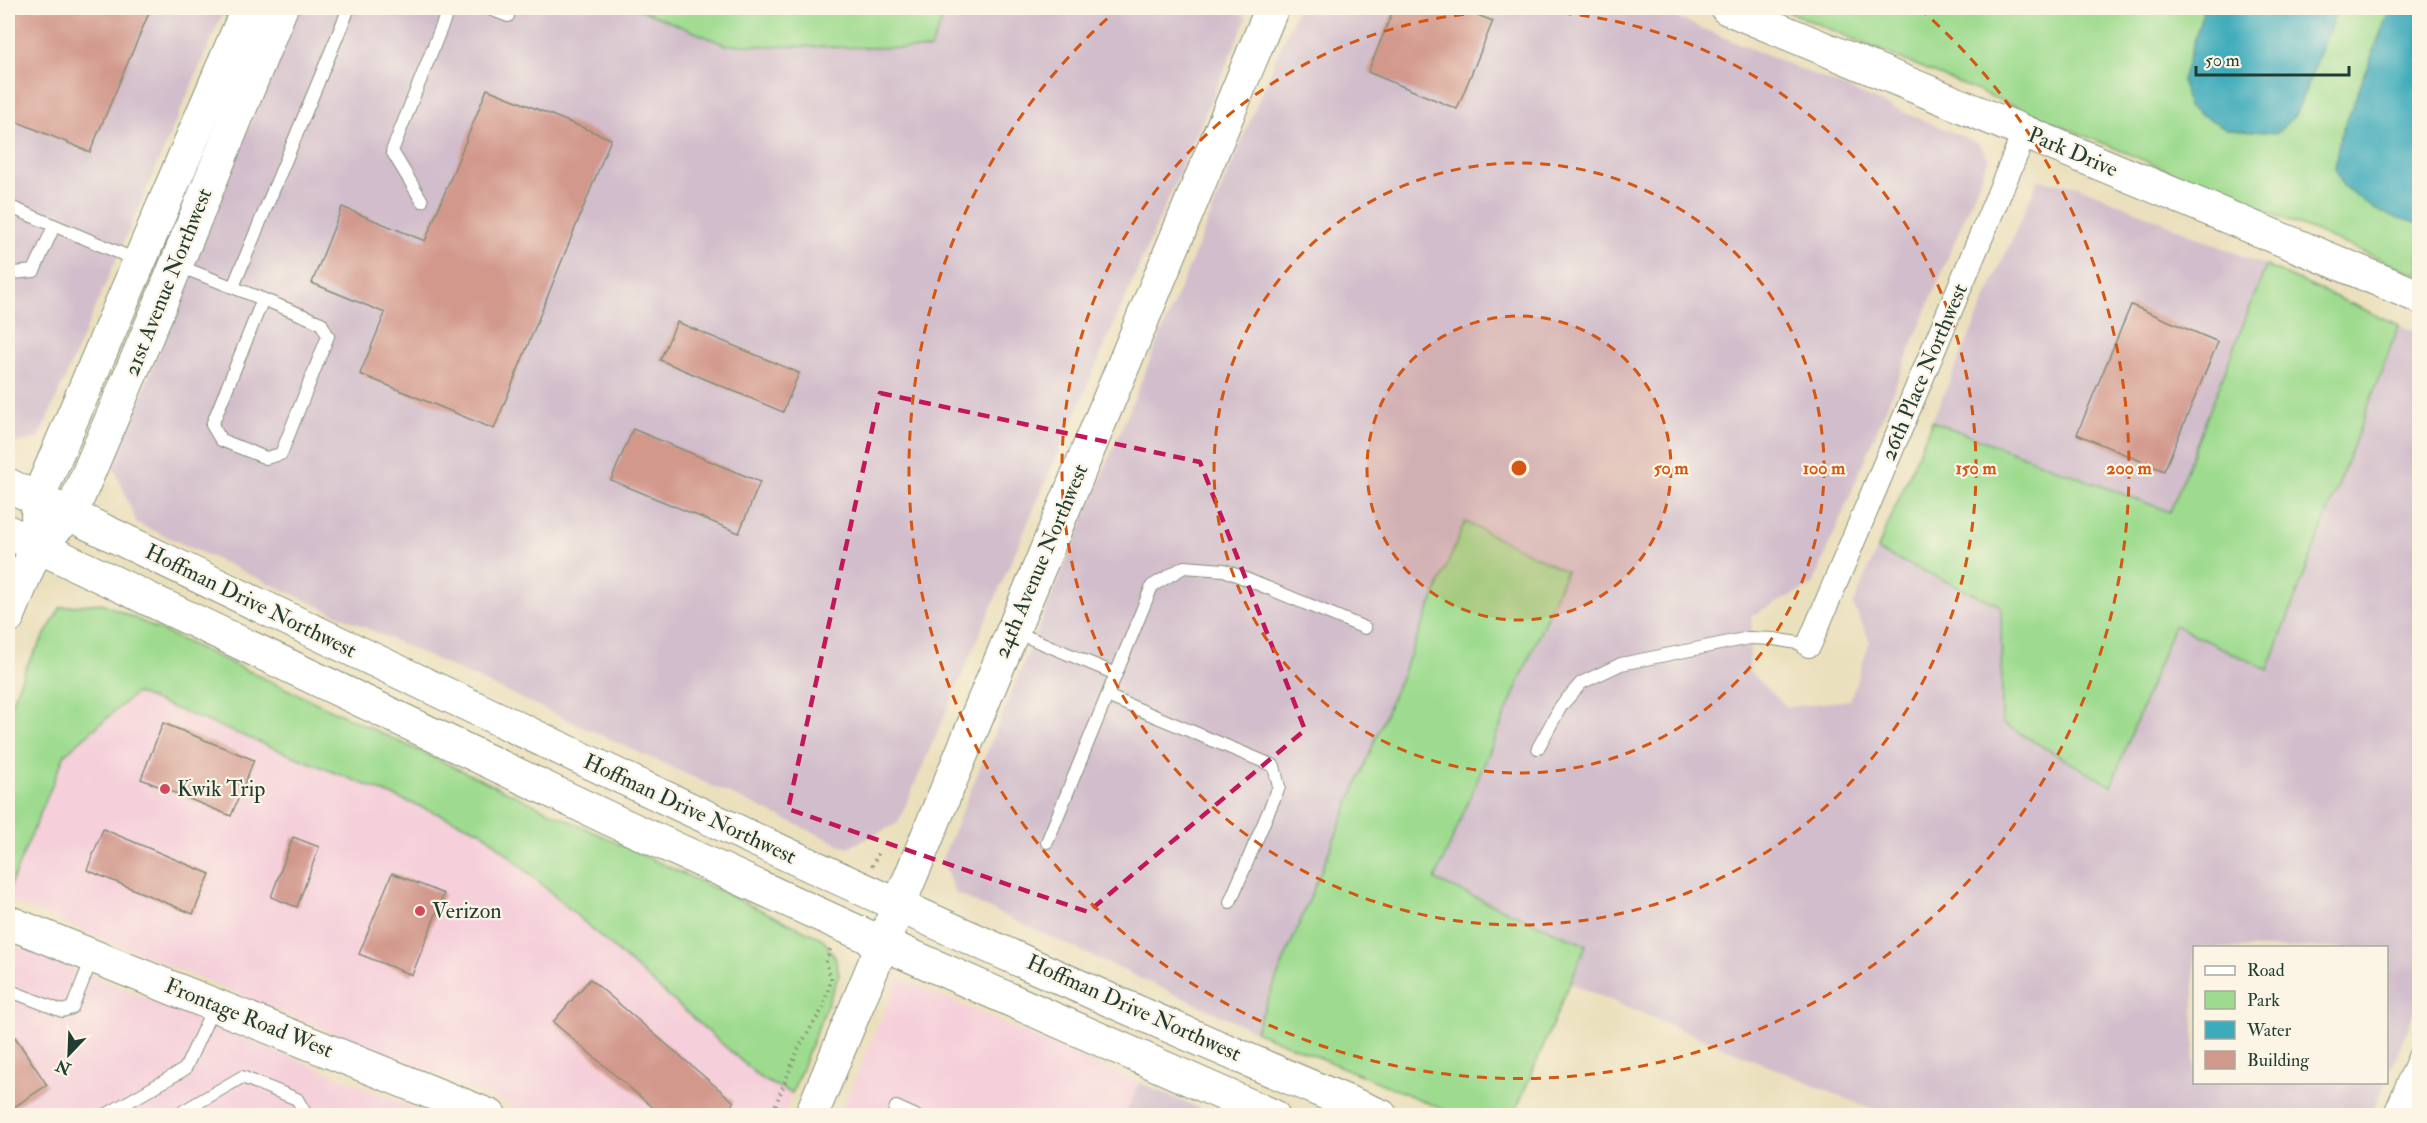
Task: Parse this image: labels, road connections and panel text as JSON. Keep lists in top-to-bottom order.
{
  "streets": {
    "street": [
      "Park Drive",
      "21st Avenue Northwest",
      "26th Place Northwest",
      "24th Avenue Northwest",
      "Hoffman Drive Northwest",
      "Frontage Road West"
    ]
  },
  "crossings": [
    ["Park Drive", "26th Place Northwest"],
    ["21st Avenue Northwest", "Hoffman Drive Northwest"],
    ["24th Avenue Northwest", "Hoffman Drive Northwest"]
  ],
  "places": ["Kwik Trip", "Verizon"],
  "legend": [
    "Road",
    "Park",
    "Water",
    "Building"
  ],
  "scale_bar": "50 m",
  "north": "bottom left",
  "rings": [
    "50 m",
    "100 m",
    "150 m",
    "200 m"
  ]
}
